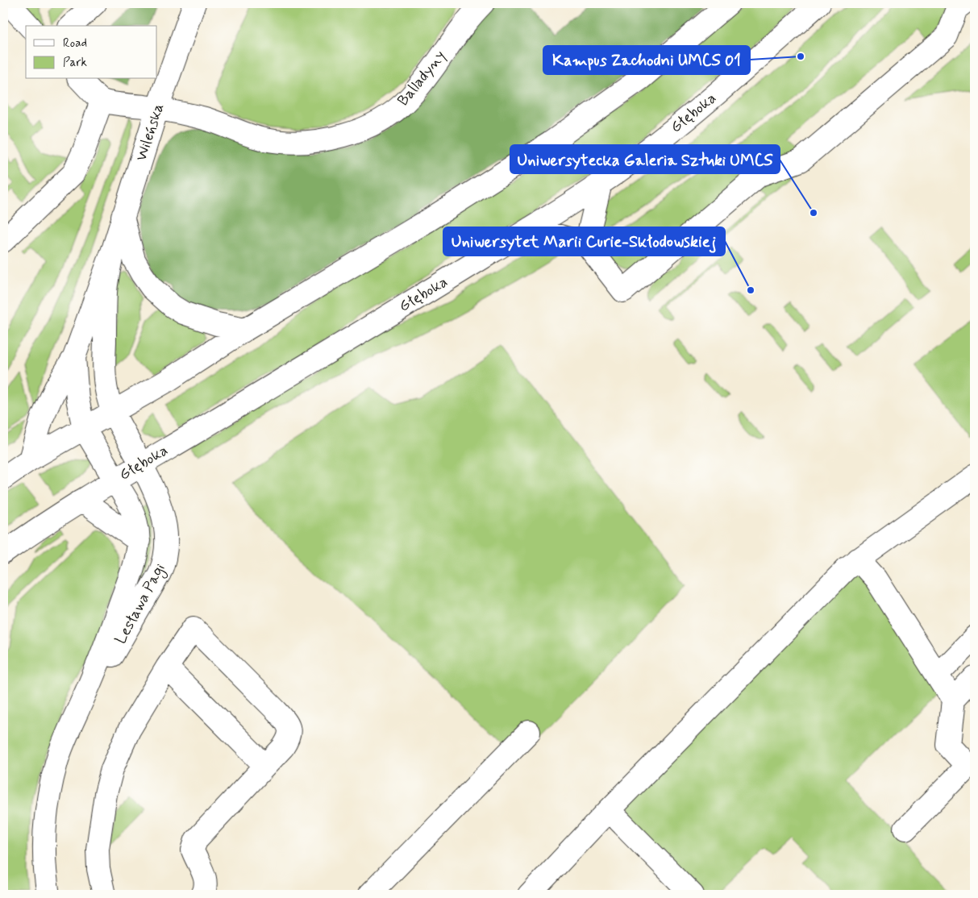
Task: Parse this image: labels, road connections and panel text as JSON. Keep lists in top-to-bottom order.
{
  "streets": {
    "street": [
      "Balladyny",
      "Głęboka",
      "Wileńska",
      "Lesława Pagi"
    ]
  },
  "crossings": [
    ["Balladyny", "Wileńska"],
    ["Głęboka", "Lesława Pagi"],
    ["Wileńska", "Lesława Pagi"]
  ],
  "places": ["Kampus Zachodni UMCS 01", "Uniwersytecka Galeria Sztuki UMCS", "Uniwersytet Marii Curie-Skłodowskiej"],
  "legend": ["Road", "Park"]
}
